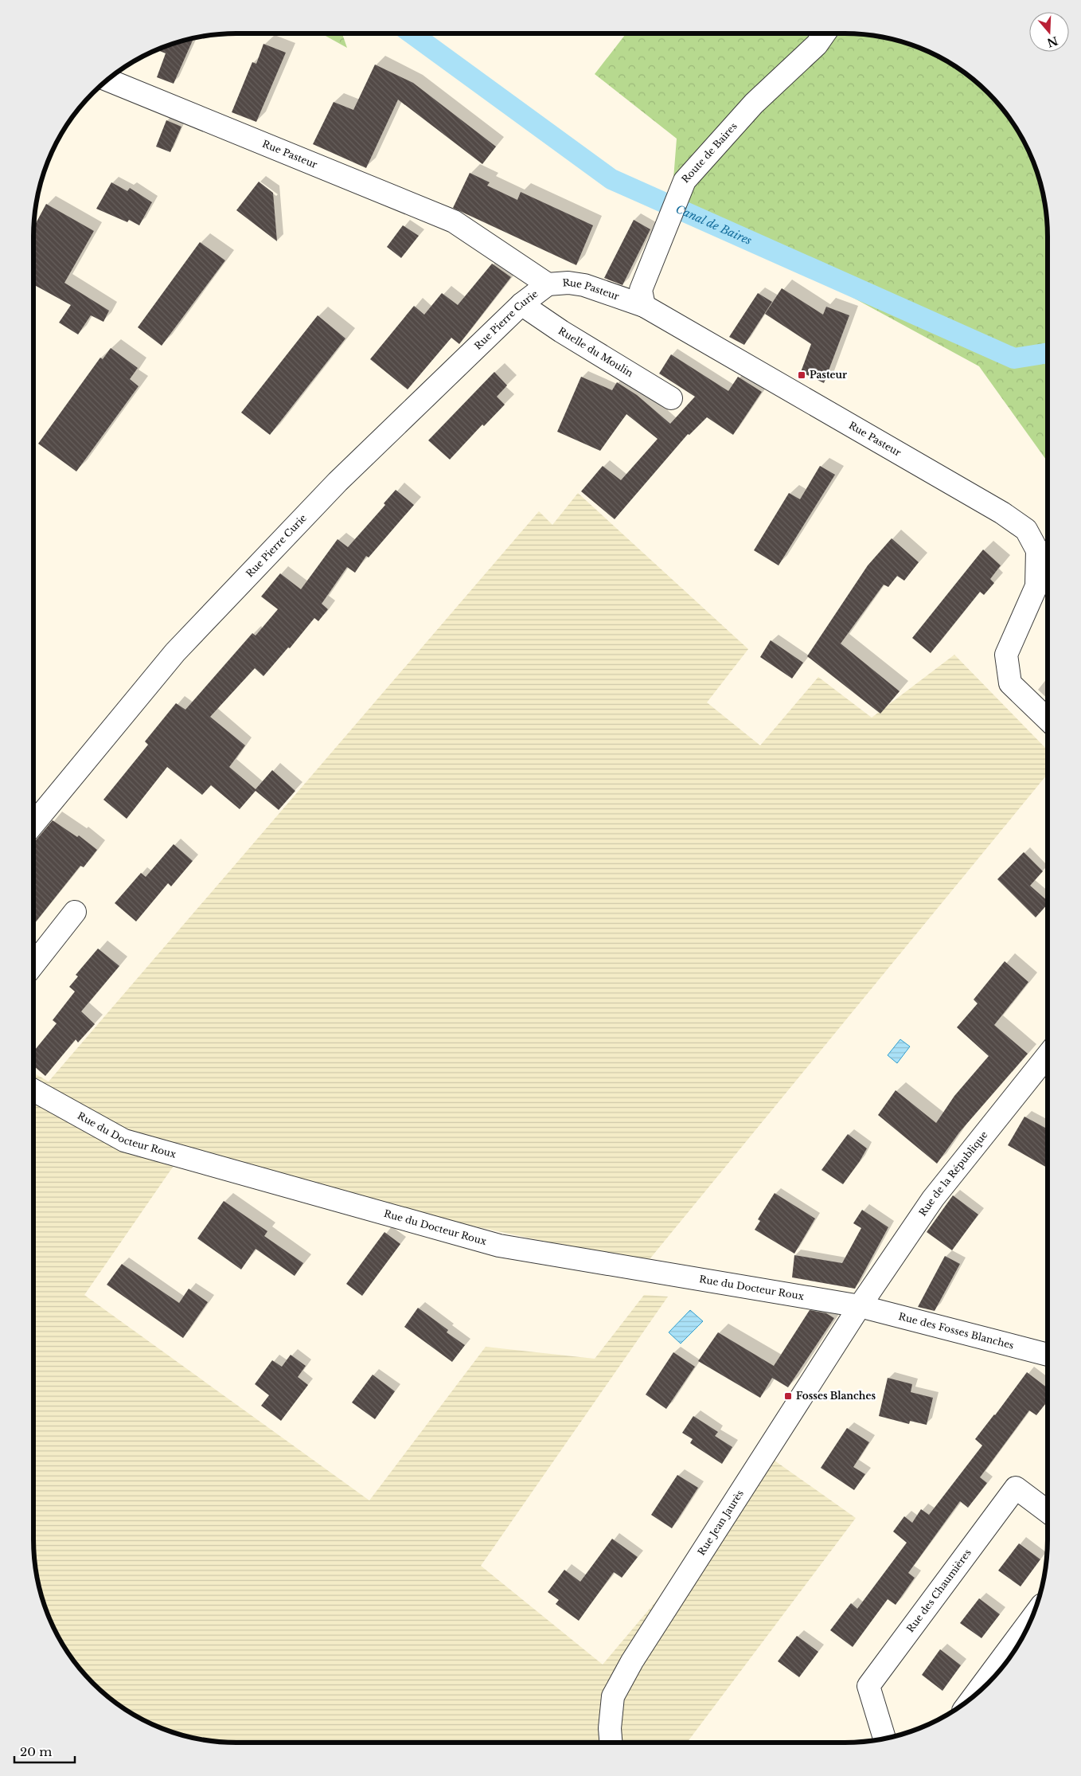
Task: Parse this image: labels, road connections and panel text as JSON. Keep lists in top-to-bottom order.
{
  "streets": {
    "street": [
      "Route de Baires",
      "Rue Pasteur",
      "Rue Pierre Curie",
      "Ruelle du Moulin",
      "Rue du Docteur Roux",
      "Rue de la République",
      "Rue des Fosses Blanches",
      "Rue Jean Jaurès",
      "Rue des Chaumières"
    ]
  },
  "crossings": [
    ["Route de Baires", "Rue Pasteur"],
    ["Rue Pasteur", "Rue Pierre Curie"],
    ["Rue Pierre Curie", "Ruelle du Moulin"],
    ["Rue du Docteur Roux", "Rue de la République"],
    ["Rue du Docteur Roux", "Rue des Fosses Blanches"],
    ["Rue du Docteur Roux", "Rue Jean Jaurès"],
    ["Rue de la République", "Rue des Fosses Blanches"],
    ["Rue de la République", "Rue Jean Jaurès"],
    ["Rue des Fosses Blanches", "Rue Jean Jaurès"]
  ],
  "water": ["Canal de Baires"],
  "places": {
    "transit": ["Pasteur", "Fosses Blanches"]
  },
  "scale_bar": "20 m",
  "north": "bottom"
}
